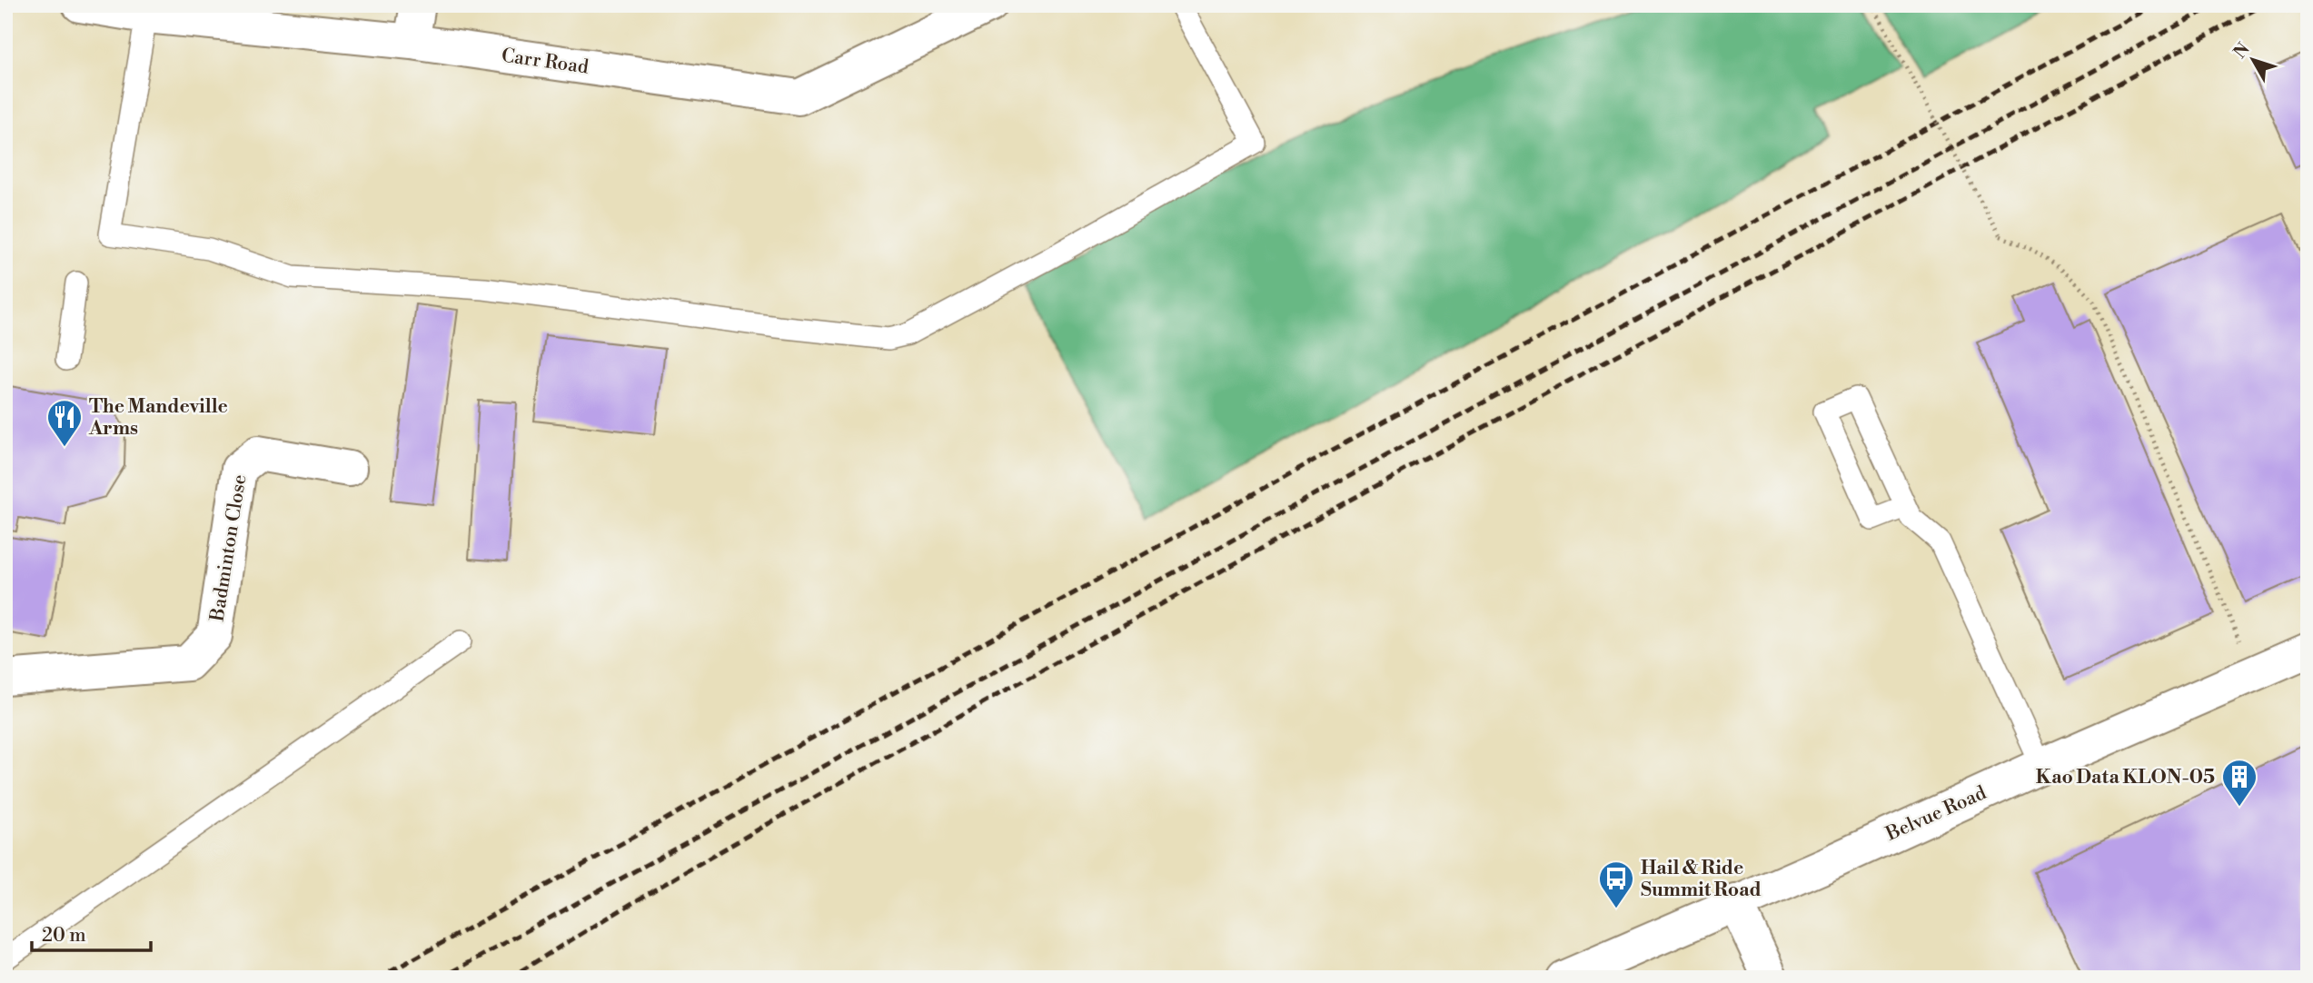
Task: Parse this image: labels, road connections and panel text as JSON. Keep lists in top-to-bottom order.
{
  "streets": {
    "street": ["Carr Road", "Badminton Close", "Belvue Road"]
  },
  "places": {
    "restaurant": ["The Mandeville Arms"],
    "building": ["Kao Data KLON-05"],
    "bus stop": ["Hail & Ride Summit Road"]
  },
  "scale_bar": "20 m",
  "north": "top left"
}
